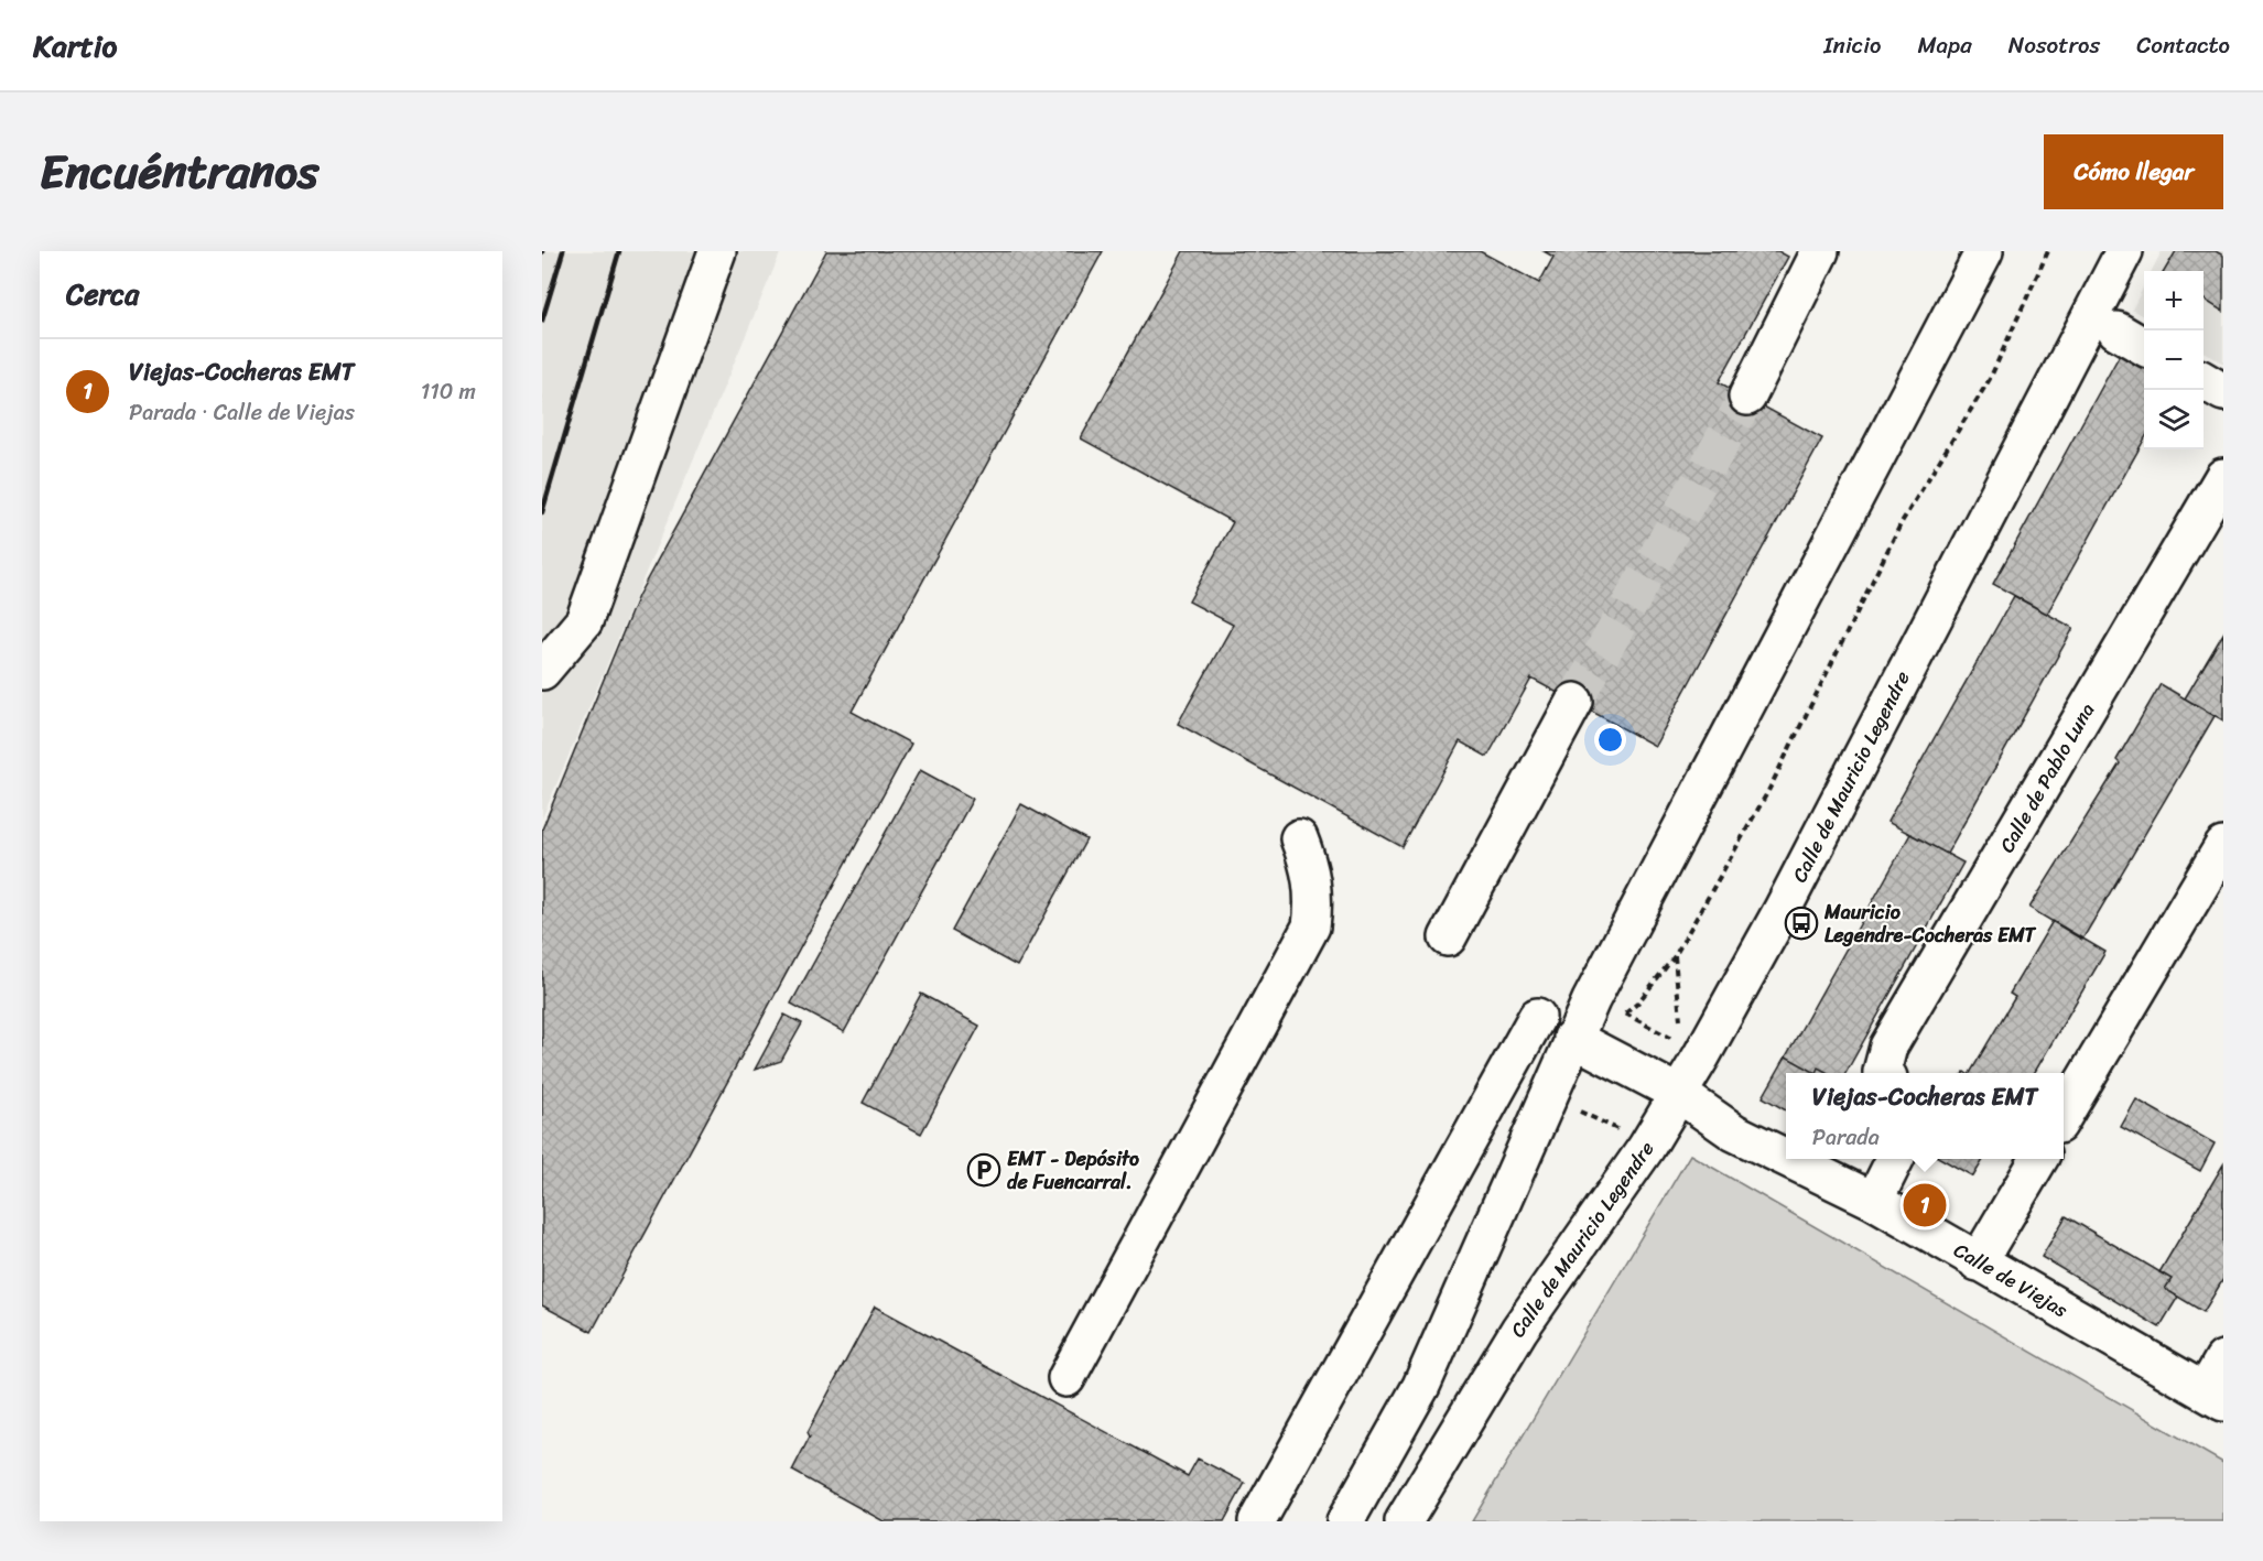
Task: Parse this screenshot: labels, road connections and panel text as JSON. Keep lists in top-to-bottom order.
{
  "streets": {
    "street": ["Calle de Mauricio Legendre", "Calle de Pablo Luna", "Calle de Viejas"]
  },
  "crossings": [
    ["Calle de Mauricio Legendre", "Calle de Viejas"]
  ],
  "places": {
    "bus stop": ["Mauricio Legendre-Cocheras EMT"],
    "parking": ["EMT - Depósito de Fuencarral."]
  },
  "page": {
    "header": "Kartio",
    "nav": [
      "Inicio",
      "Mapa",
      "Nosotros",
      "Contacto"
    ],
    "title": "Encuéntranos",
    "buttons": "Cómo llegar",
    "heading": "Cerca",
    "map_buttons": ["+", "−"],
    "list": [
      {
        "mark": "1",
        "name": "Viejas-Cocheras EMT",
        "note": "Parada · Calle de Viejas",
        "value": "110 m"
      }
    ],
    "popup": ["Viejas-Cocheras EMT", "Parada"],
    "pins": "1"
  }
}
